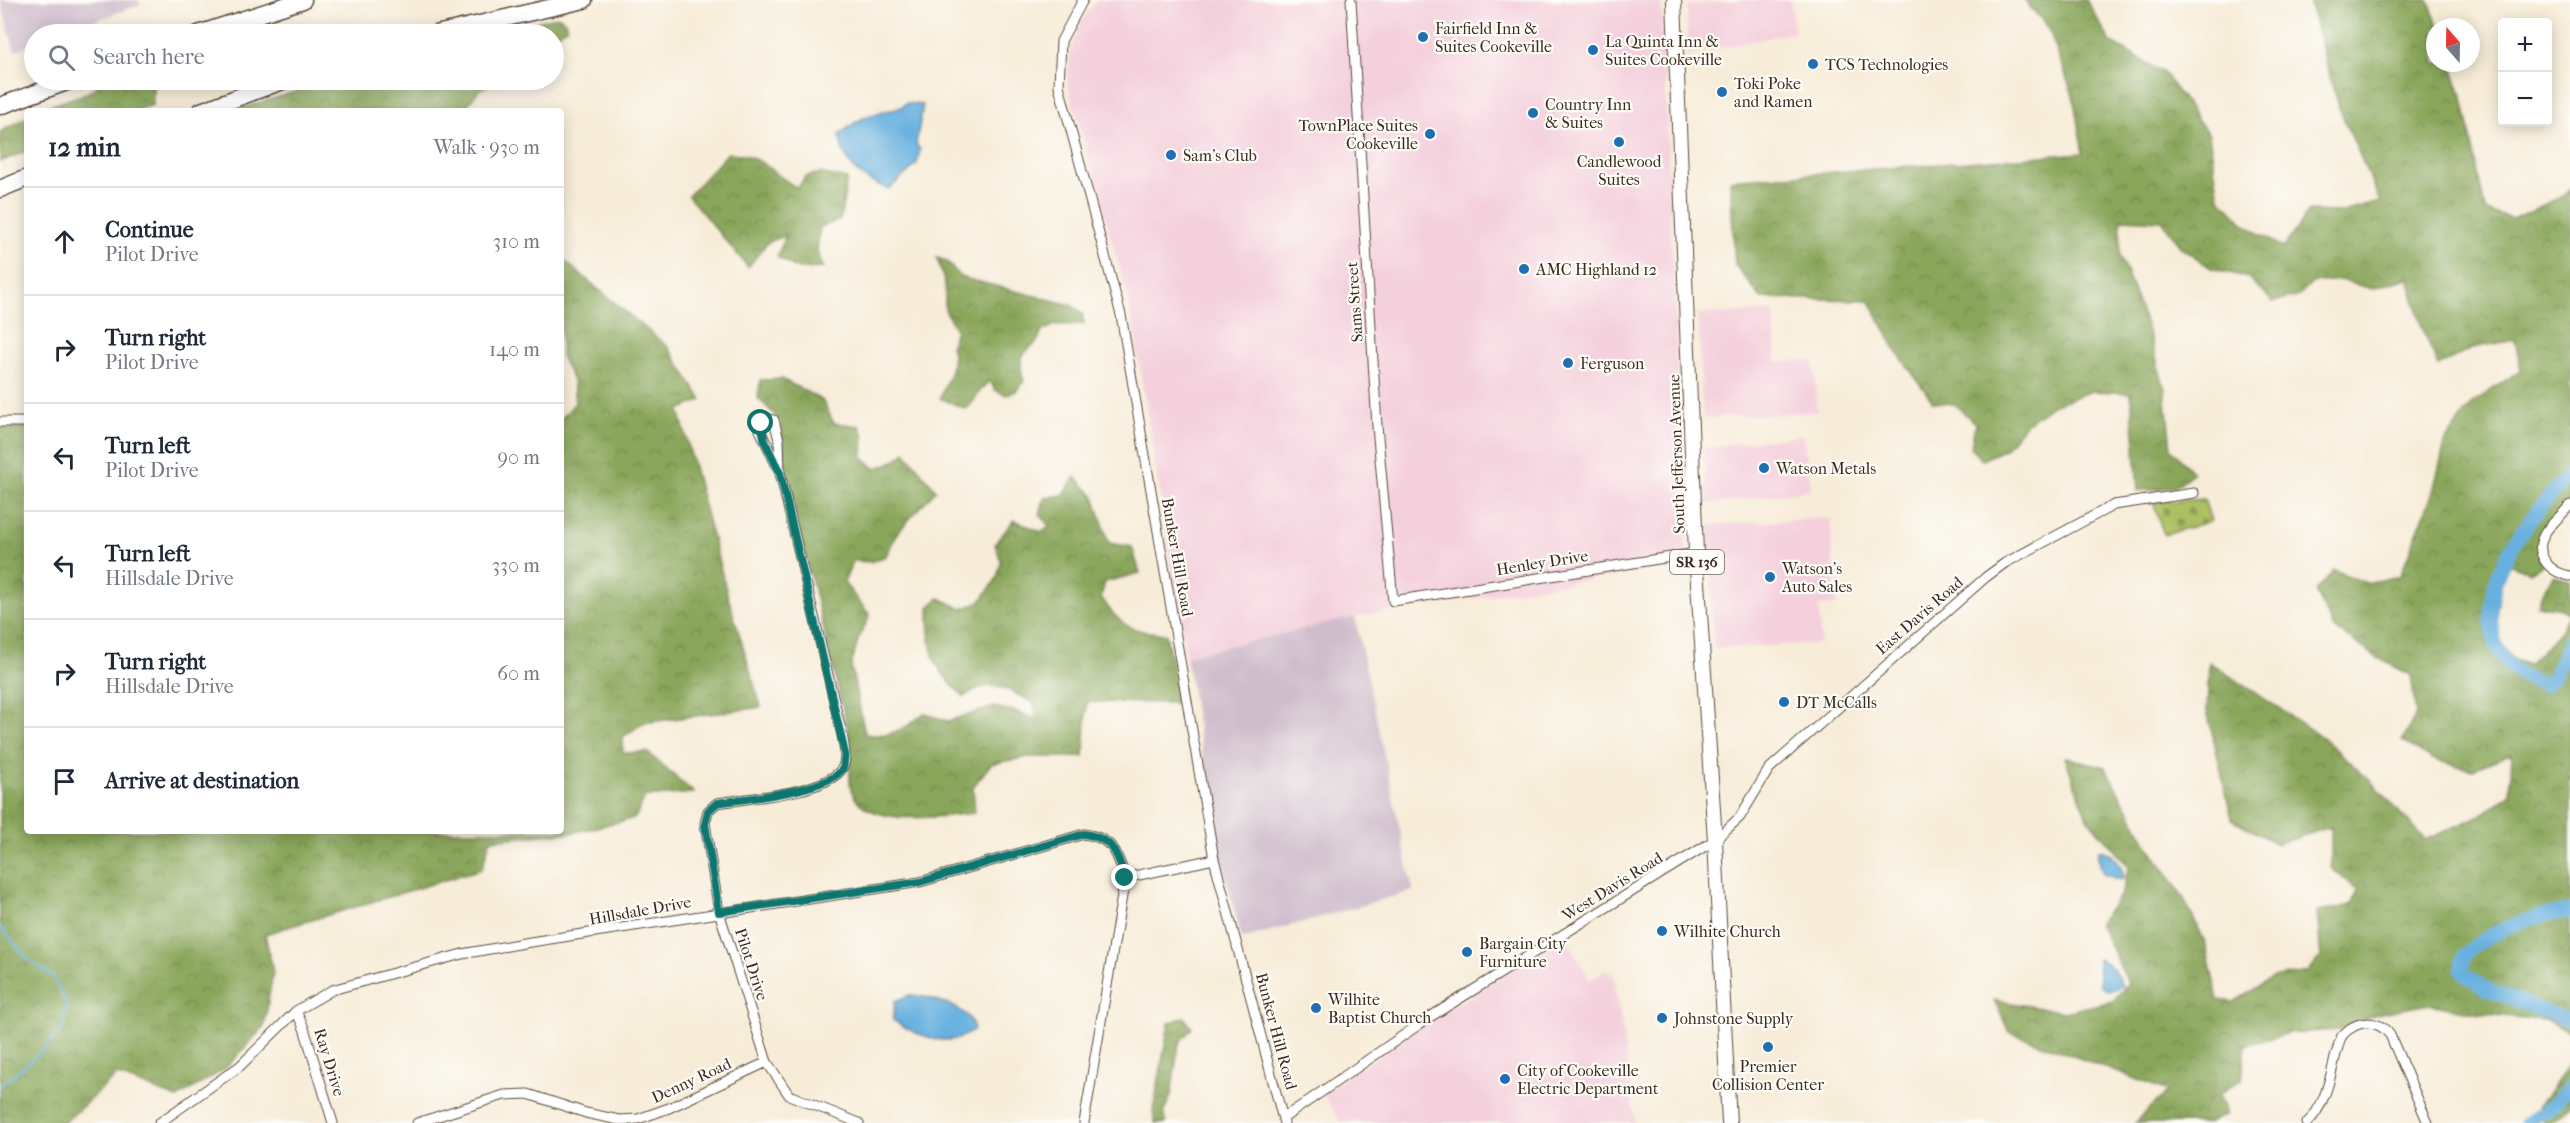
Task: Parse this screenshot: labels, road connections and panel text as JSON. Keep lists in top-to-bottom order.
{
  "streets": {
    "main road": ["South Jefferson Avenue", "SR 136"],
    "street": [
      "Sams Street",
      "Bunker Hill Road",
      "Henley Drive",
      "East Davis Road",
      "West Davis Road",
      "Hillsdale Drive",
      "Pilot Drive",
      "Ray Drive",
      "Denny Road"
    ]
  },
  "crossings": [
    ["Sams Street", "Henley Drive"],
    ["South Jefferson Avenue", "Henley Drive"],
    ["South Jefferson Avenue", "East Davis Road"],
    ["South Jefferson Avenue", "West Davis Road"],
    ["Bunker Hill Road", "West Davis Road"],
    ["East Davis Road", "West Davis Road"],
    ["Hillsdale Drive", "Pilot Drive"],
    ["Hillsdale Drive", "Ray Drive"],
    ["Pilot Drive", "Denny Road"]
  ],
  "places": [
    "Fairfield Inn & Suites Cookeville",
    "La Quinta Inn & Suites Cookeville",
    "TCS Technologies",
    "Toki Poke and Ramen",
    "Country Inn & Suites",
    "TownPlace Suites Cookeville",
    "Candlewood Suites",
    "Sam's Club",
    "AMC Highland 12",
    "Ferguson",
    "Watson Metals",
    "Watson's Auto Sales",
    "DT McCalls",
    "Wilhite Church",
    "Bargain City Furniture",
    "Wilhite Baptist Church",
    "Johnstone Supply",
    "Premier Collision Center",
    "City of Cookeville Electric Department"
  ],
  "north": "top",
  "page": {
    "map_buttons": ["+", "−"],
    "search": "Search here",
    "heading": ["12 min", "Walk · 930 m"],
    "list": [
      ["Continue", "Pilot Drive", "310 m"],
      ["Turn right", "Pilot Drive", "140 m"],
      ["Turn left", "Pilot Drive", "90 m"],
      ["Turn left", "Hillsdale Drive", "330 m"],
      ["Turn right", "Hillsdale Drive", "60 m"],
      "Arrive at destination"
    ]
  }
}
